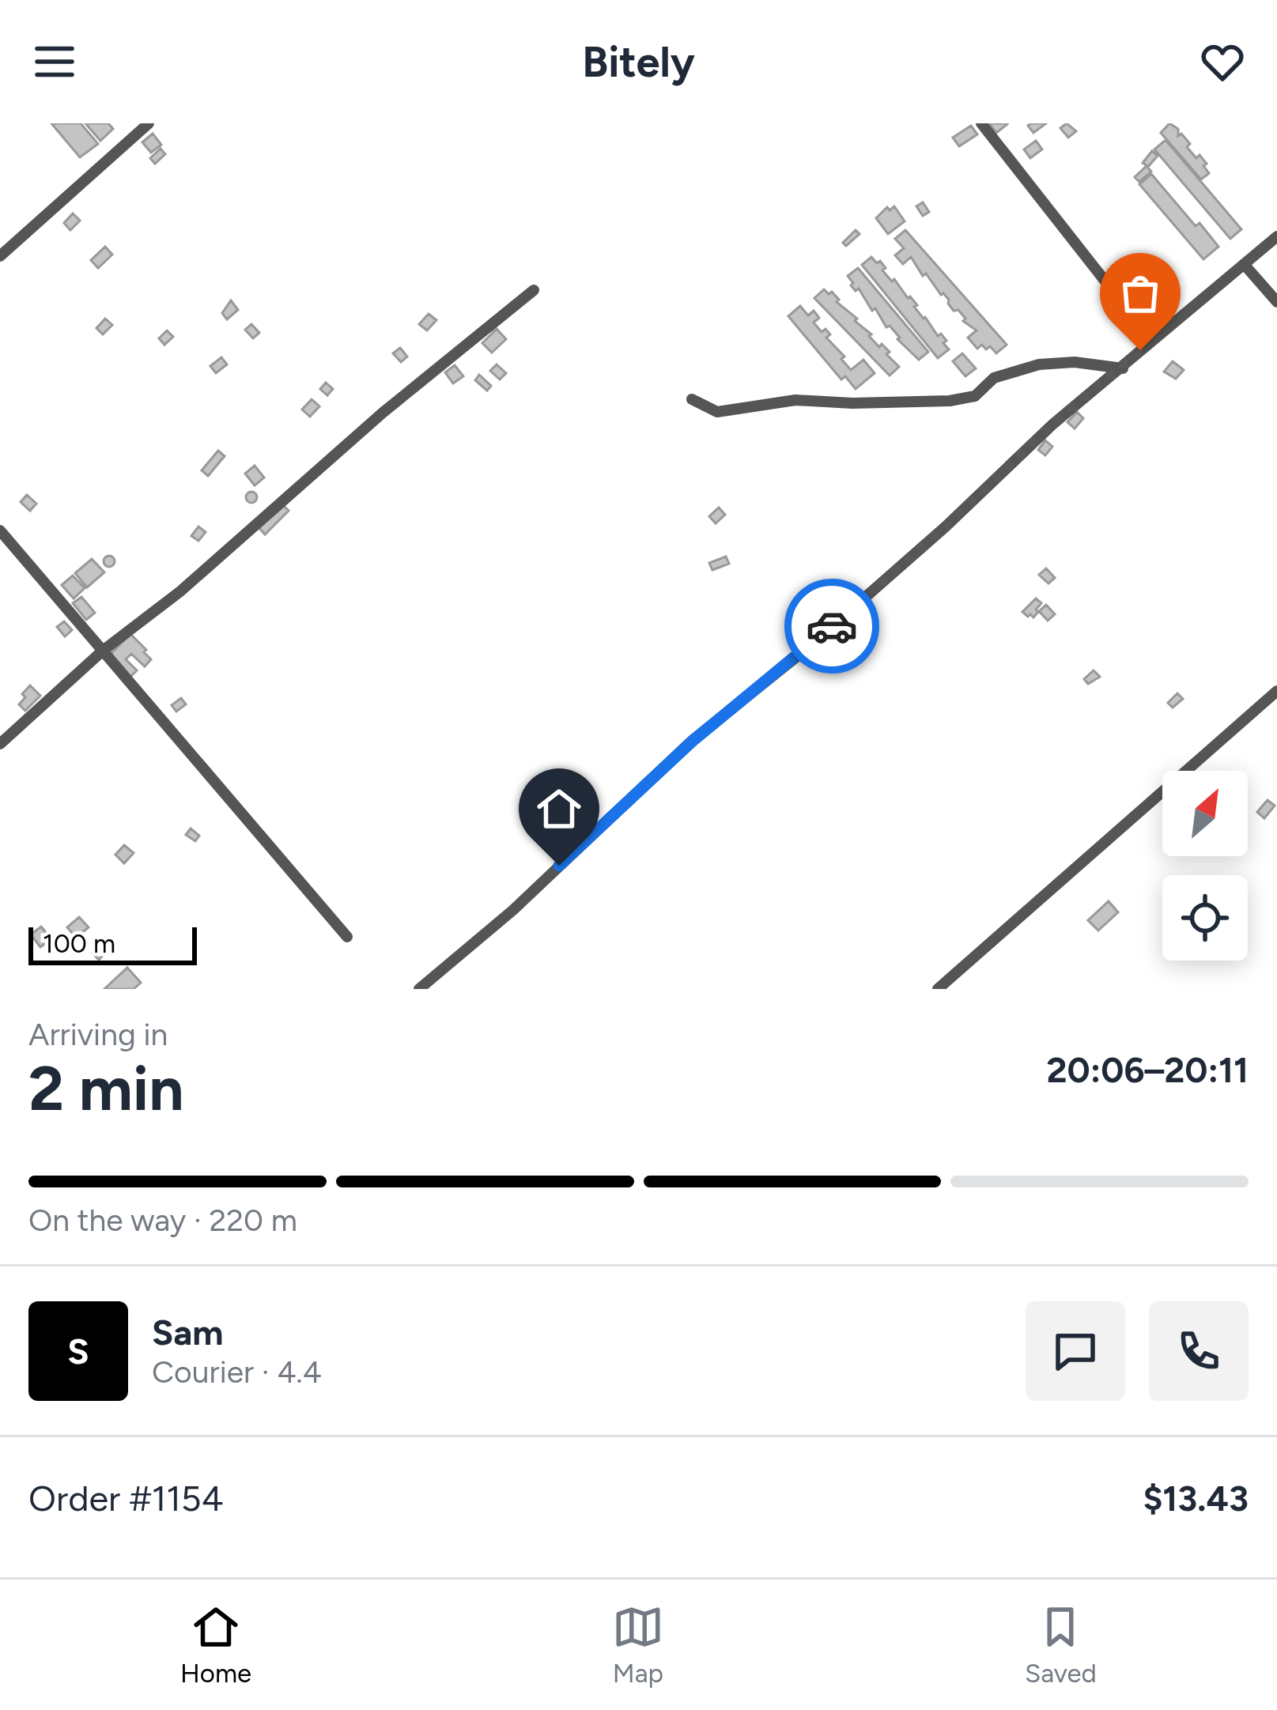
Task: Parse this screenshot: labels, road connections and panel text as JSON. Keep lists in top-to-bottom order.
{
  "scale_bar": "100 m",
  "north": "top right",
  "page": {
    "header": "Bitely",
    "scale": "100 m",
    "heading": ["2 min", "Arriving in", "20:06–20:11"],
    "panel": [
      "Sam",
      "Courier · 4.4",
      "Order #1154",
      "$13.43"
    ],
    "bar": "On the way · 220 m",
    "round": "S",
    "tabs": ["Home", "Map", "Saved"]
  }
}
